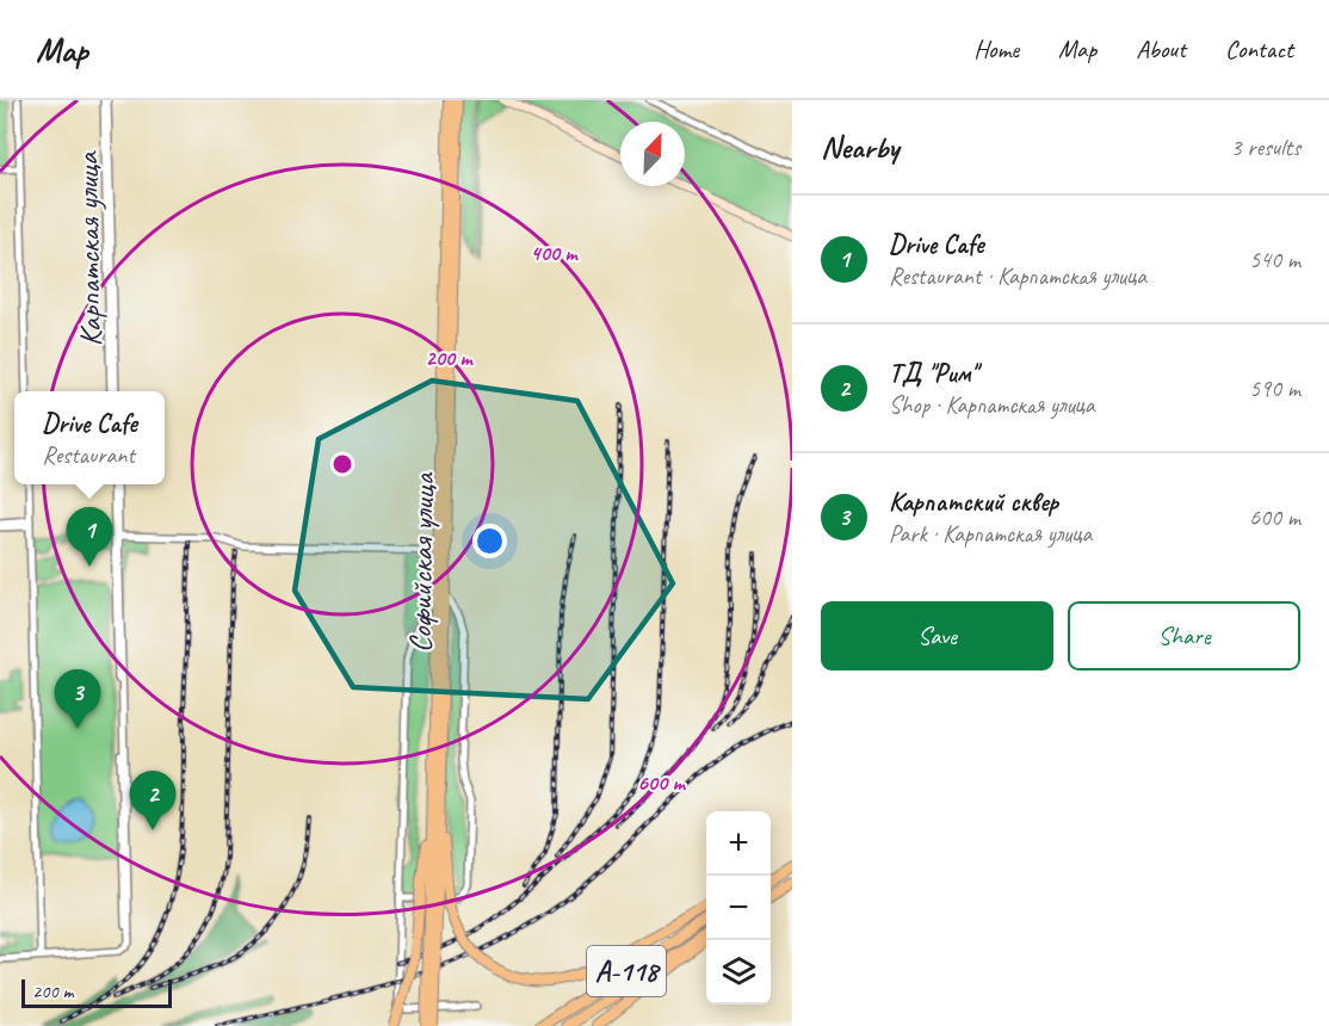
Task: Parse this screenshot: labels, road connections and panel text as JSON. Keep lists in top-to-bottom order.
{
  "streets": {
    "highway": ["А-118"],
    "main road": ["Софийская улица"],
    "street": ["Карпатская улица"]
  },
  "scale_bar": "200 m",
  "north": "top right",
  "page": {
    "header": "Map",
    "nav": [
      "Home",
      "Map",
      "About",
      "Contact"
    ],
    "heading": ["Nearby", "3 results"],
    "list": [
      {
        "mark": "1",
        "name": "Drive Cafe",
        "note": "Restaurant · Карпатская улица",
        "value": "540 m"
      },
      {
        "mark": "2",
        "name": "ТД \"Рим\"",
        "note": "Shop · Карпатская улица",
        "value": "590 m"
      },
      {
        "mark": "3",
        "name": "Карпатский сквер",
        "note": "Park · Карпатская улица",
        "value": "600 m"
      }
    ],
    "popup": ["Drive Cafe", "Restaurant"],
    "pins": ["1", "3", "2"],
    "buttons": ["Save", "Share"],
    "map_buttons": ["+", "−"],
    "scale": "200 m"
  },
  "rings": ["400 m", "200 m", "600 m"]
}
